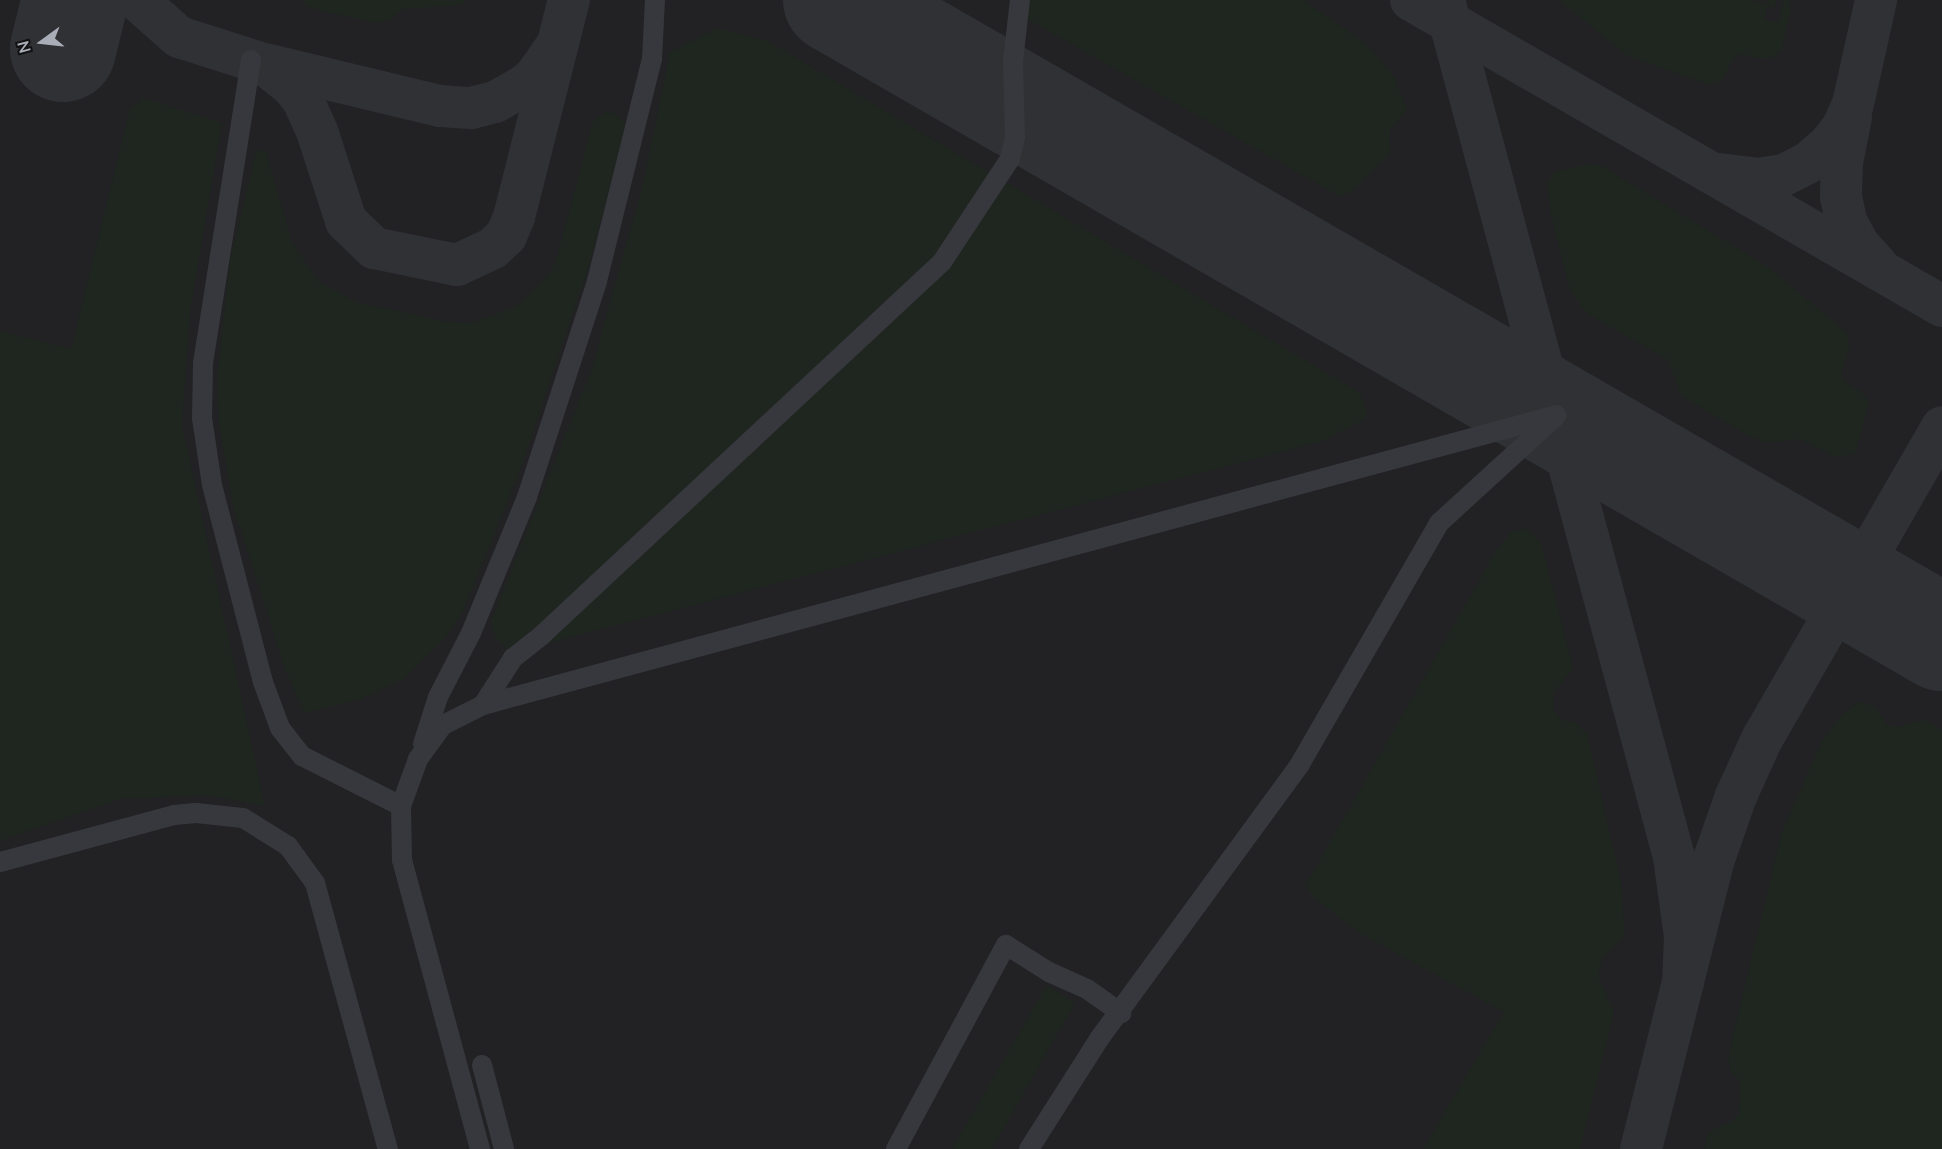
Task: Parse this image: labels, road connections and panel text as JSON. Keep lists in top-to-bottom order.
{
  "north": "left"
}
